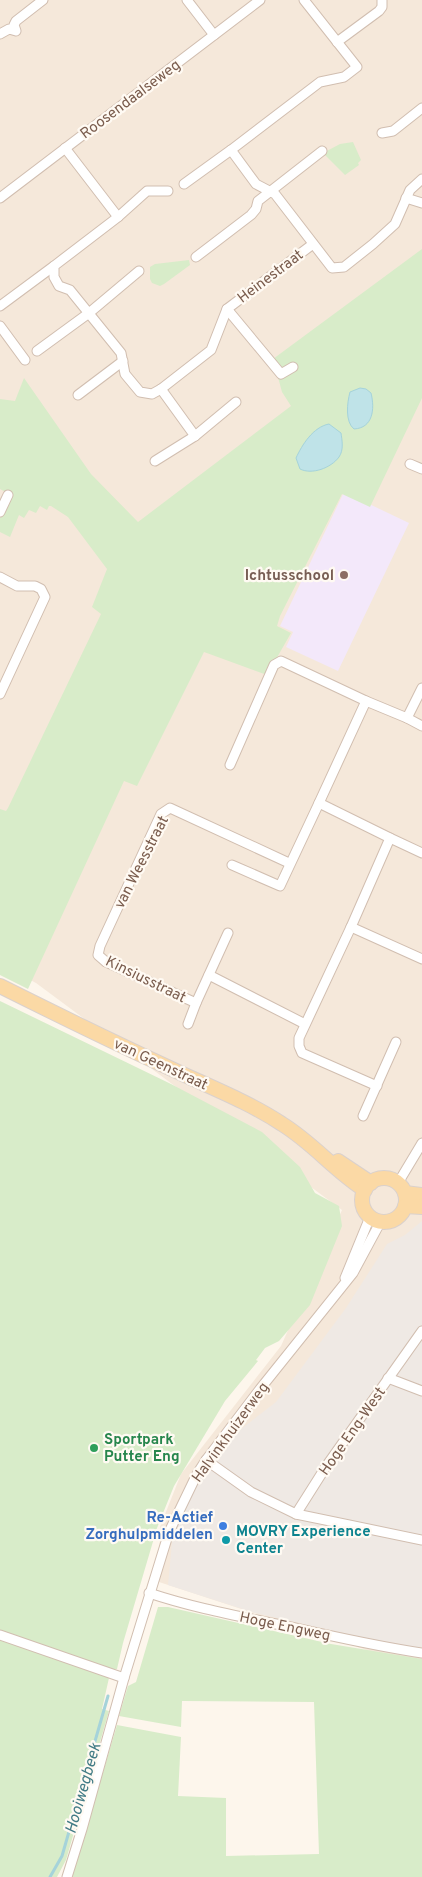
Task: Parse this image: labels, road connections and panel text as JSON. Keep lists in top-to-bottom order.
{
  "streets": {
    "main road": ["van Geenstraat"],
    "street": [
      "Roosendaalseweg",
      "Heinestraat",
      "van Weesstraat",
      "Kinsiusstraat",
      "Hoge Eng-West",
      "Halvinkhuizerweg",
      "Hoge Engweg"
    ]
  },
  "crossings": [
    ["van Weesstraat", "Kinsiusstraat"],
    ["van Geenstraat", "Halvinkhuizerweg"],
    ["Halvinkhuizerweg", "Hoge Engweg"]
  ],
  "water": ["Hooiwegbeek"],
  "places": [
    "Ichtusschool",
    "Sportpark Putter Eng",
    "Re-Actief Zorghulpmiddelen",
    "MOVRY Experience Center"
  ]
}
